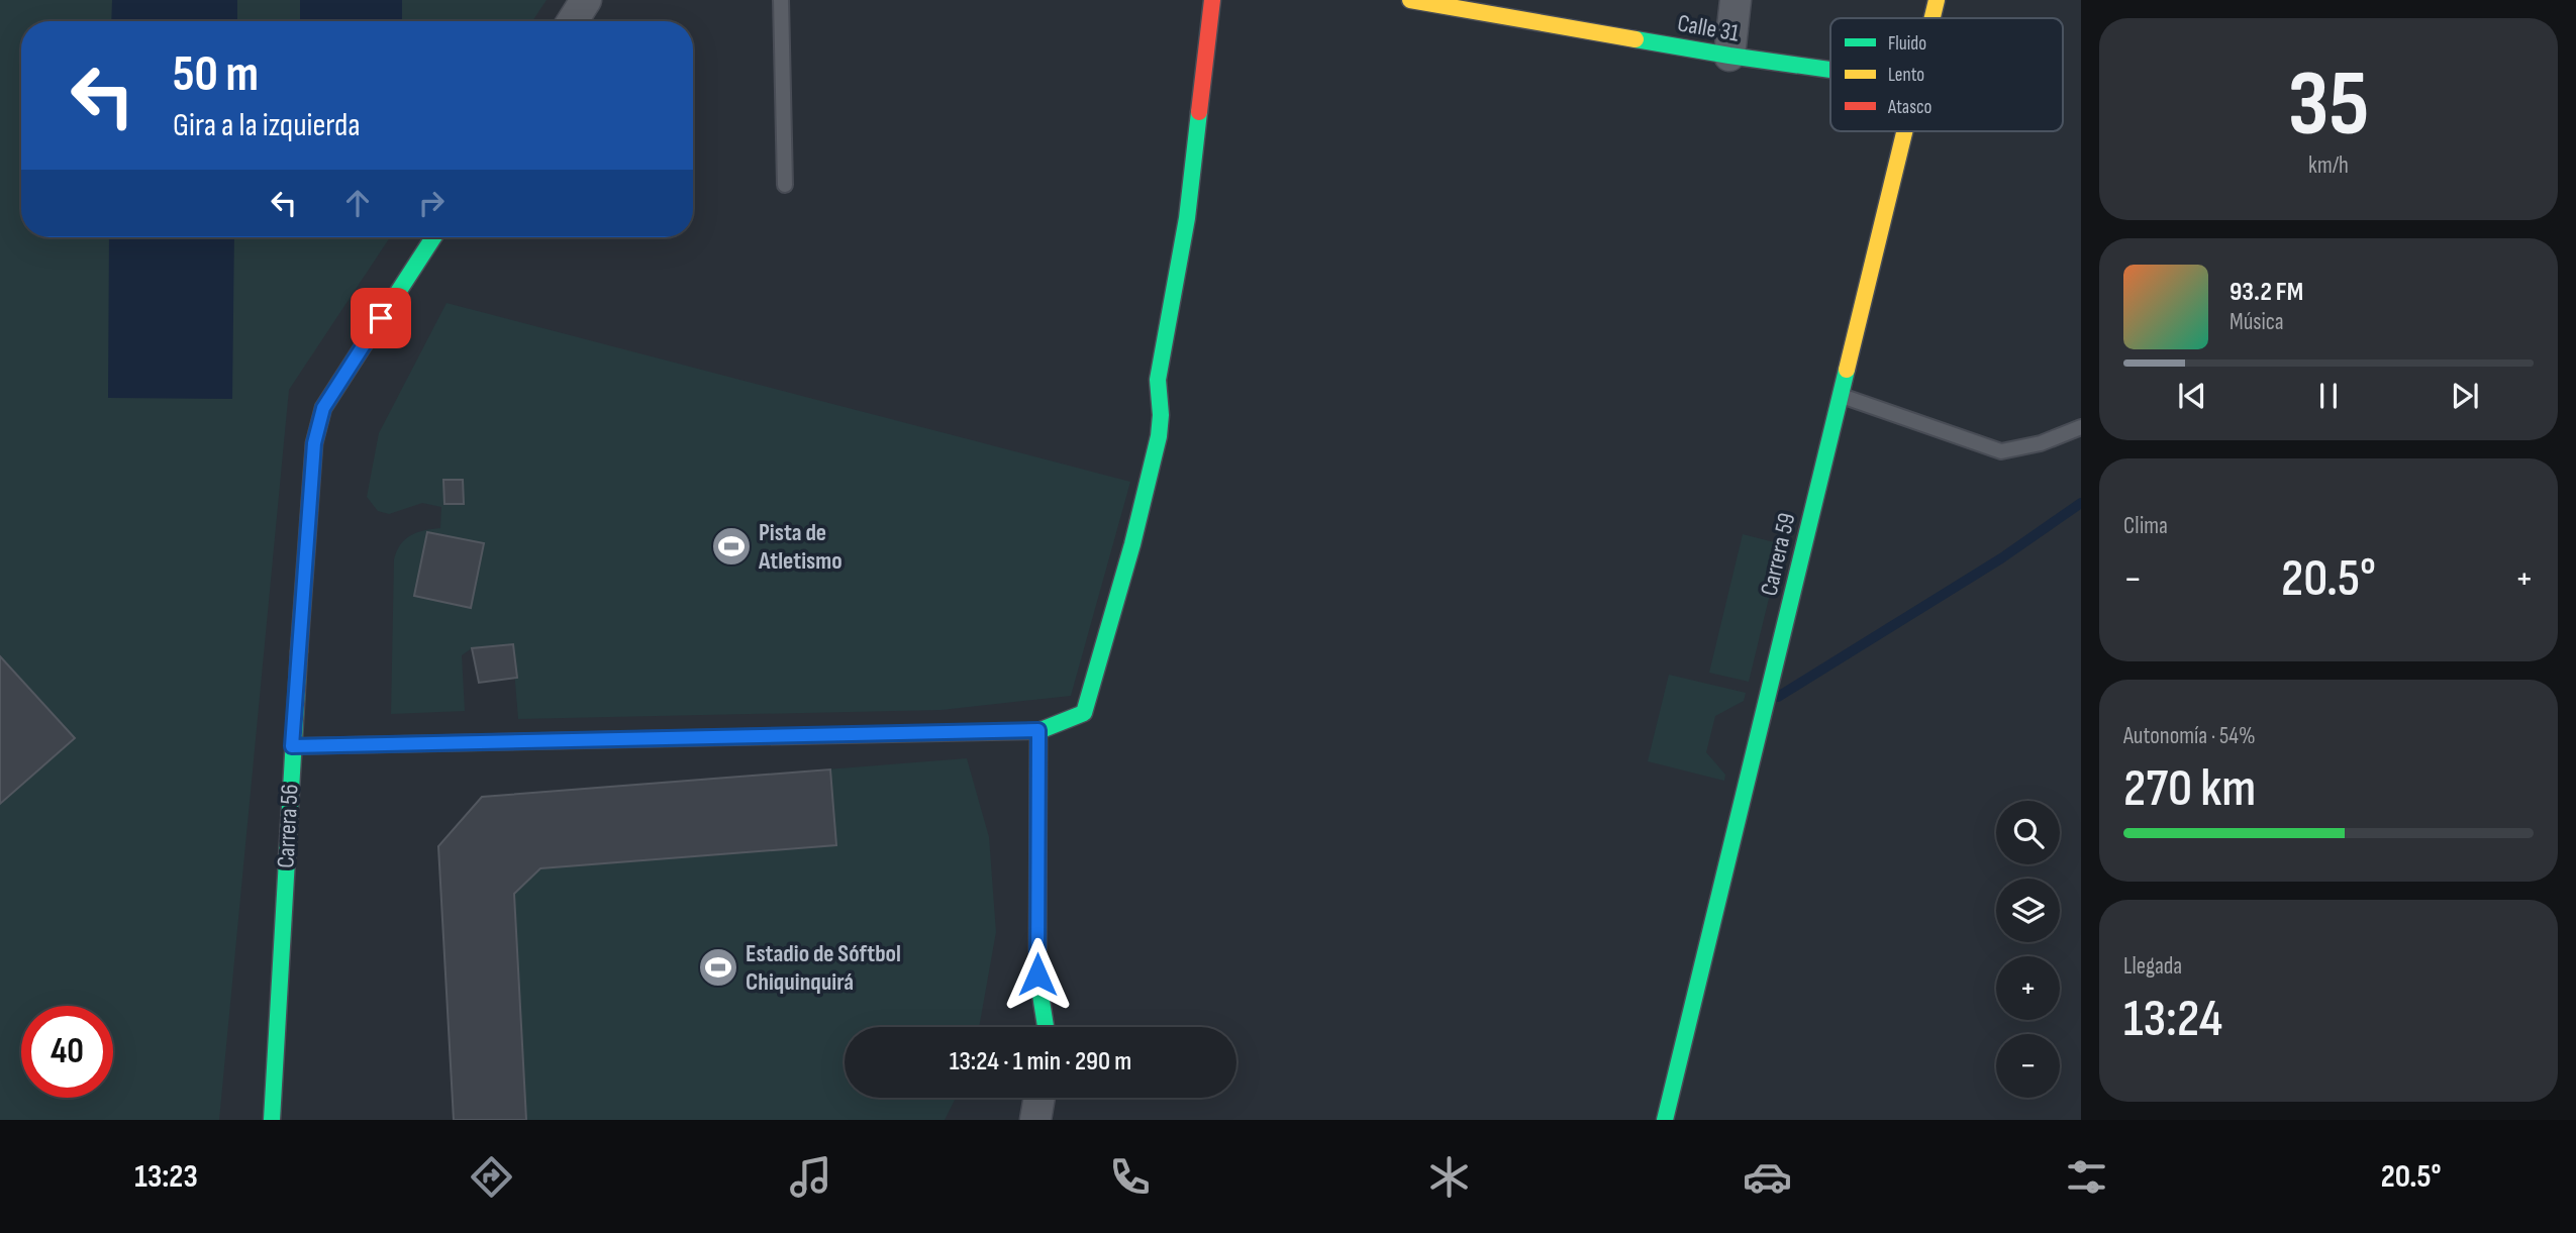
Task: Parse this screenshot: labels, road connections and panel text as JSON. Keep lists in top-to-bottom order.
{
  "streets": {
    "street": ["Calle 31", "Carrera 59", "Carrera 56"]
  },
  "places": {
    "sports": ["Pista de Atletismo", "Estadio de Sóftbol Chiquinquirá"]
  },
  "legend": ["Fluido", "Lento", "Atasco"],
  "page": {
    "tile": [
      ["35", "km/h"],
      "Clima",
      ["Autonomía · 54%", "270 km"],
      ["Llegada", "13:24"]
    ],
    "turn": ["50 m", "Gira a la izquierda"],
    "song": ["93.2 FM", "Música"],
    "heat": ["−", "20.5°", "+"],
    "map_buttons": ["+", "−"],
    "limit": "40",
    "trip": "13:24 · 1 min · 290 m",
    "tabs": ["13:23", "20.5°"]
  }
}
